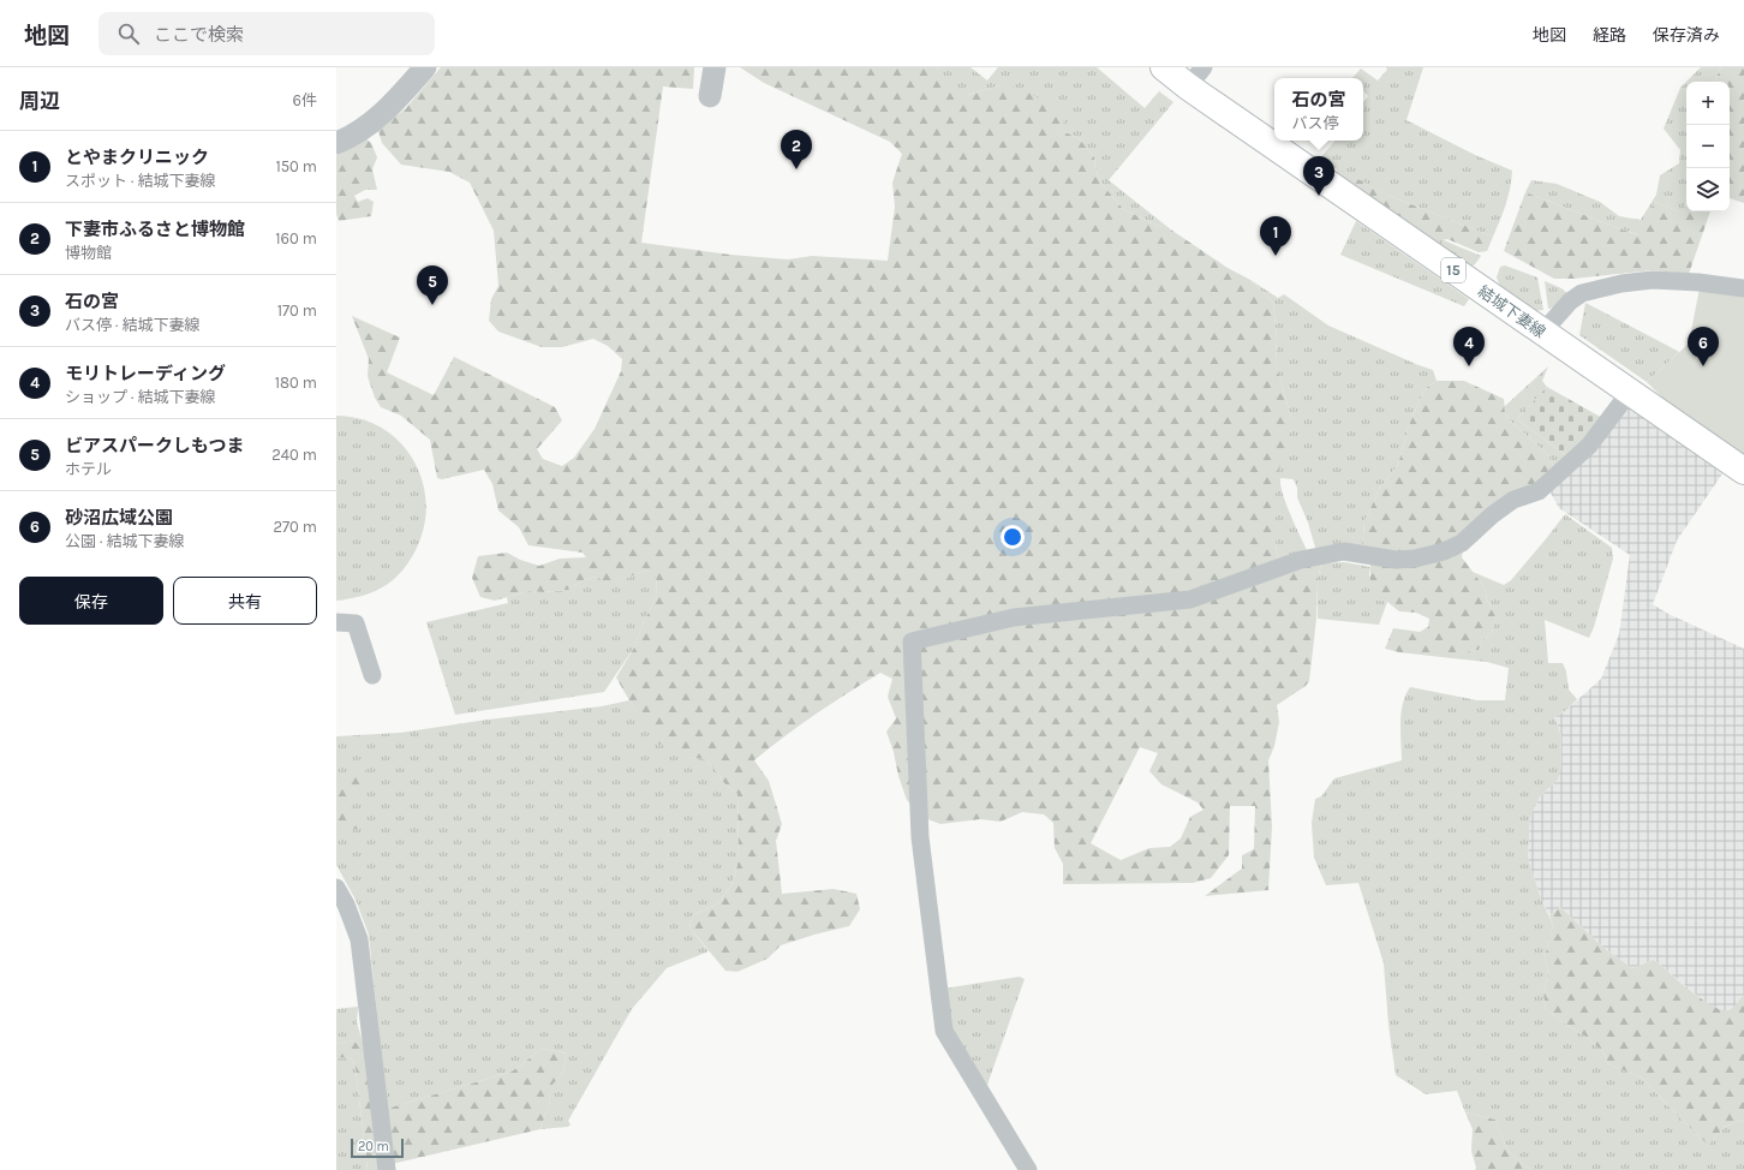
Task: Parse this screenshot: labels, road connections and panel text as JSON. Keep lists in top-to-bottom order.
{
  "streets": {
    "main road": ["15", "結城下妻線"]
  },
  "scale_bar": "20 m",
  "page": {
    "header": "地図",
    "search": "ここで検索",
    "nav": ["地図", "経路", "保存済み"],
    "heading": ["周辺", "6件"],
    "popup": ["石の宮", "バス停"],
    "map_buttons": ["+", "−"],
    "list": [
      {
        "mark": "1",
        "name": "とやまクリニック",
        "note": "スポット · 結城下妻線",
        "value": "150 m"
      },
      {
        "mark": "2",
        "name": "下妻市ふるさと博物館",
        "note": "博物館",
        "value": "160 m"
      },
      {
        "mark": "3",
        "name": "石の宮",
        "note": "バス停 · 結城下妻線",
        "value": "170 m"
      },
      {
        "mark": "4",
        "name": "モリトレーディング",
        "note": "ショップ · 結城下妻線",
        "value": "180 m"
      },
      {
        "mark": "5",
        "name": "ビアスパークしもつま",
        "note": "ホテル",
        "value": "240 m"
      },
      {
        "mark": "6",
        "name": "砂沼広域公園",
        "note": "公園 · 結城下妻線",
        "value": "270 m"
      }
    ],
    "pins": [
      "2",
      "3",
      "1",
      "5",
      "4",
      "6"
    ],
    "buttons": ["保存", "共有"],
    "scale": "20 m"
  }
}
